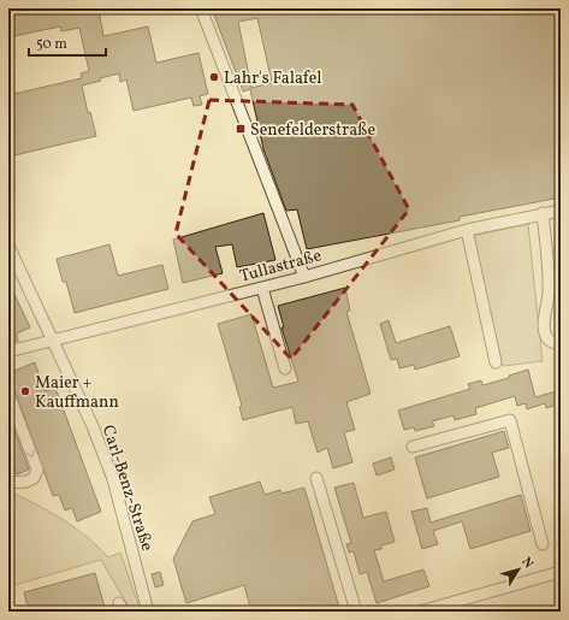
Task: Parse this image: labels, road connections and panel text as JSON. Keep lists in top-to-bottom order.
{
  "streets": {
    "street": ["Tullastraße", "Carl-Benz-Straße"]
  },
  "crossings": [
    ["Tullastraße", "Carl-Benz-Straße"]
  ],
  "places": {
    "other": ["Lahr's Falafel", "Maier + Kauffmann"],
    "transit": ["Senefelderstraße"]
  },
  "scale_bar": "50 m",
  "north": "top right"
}
